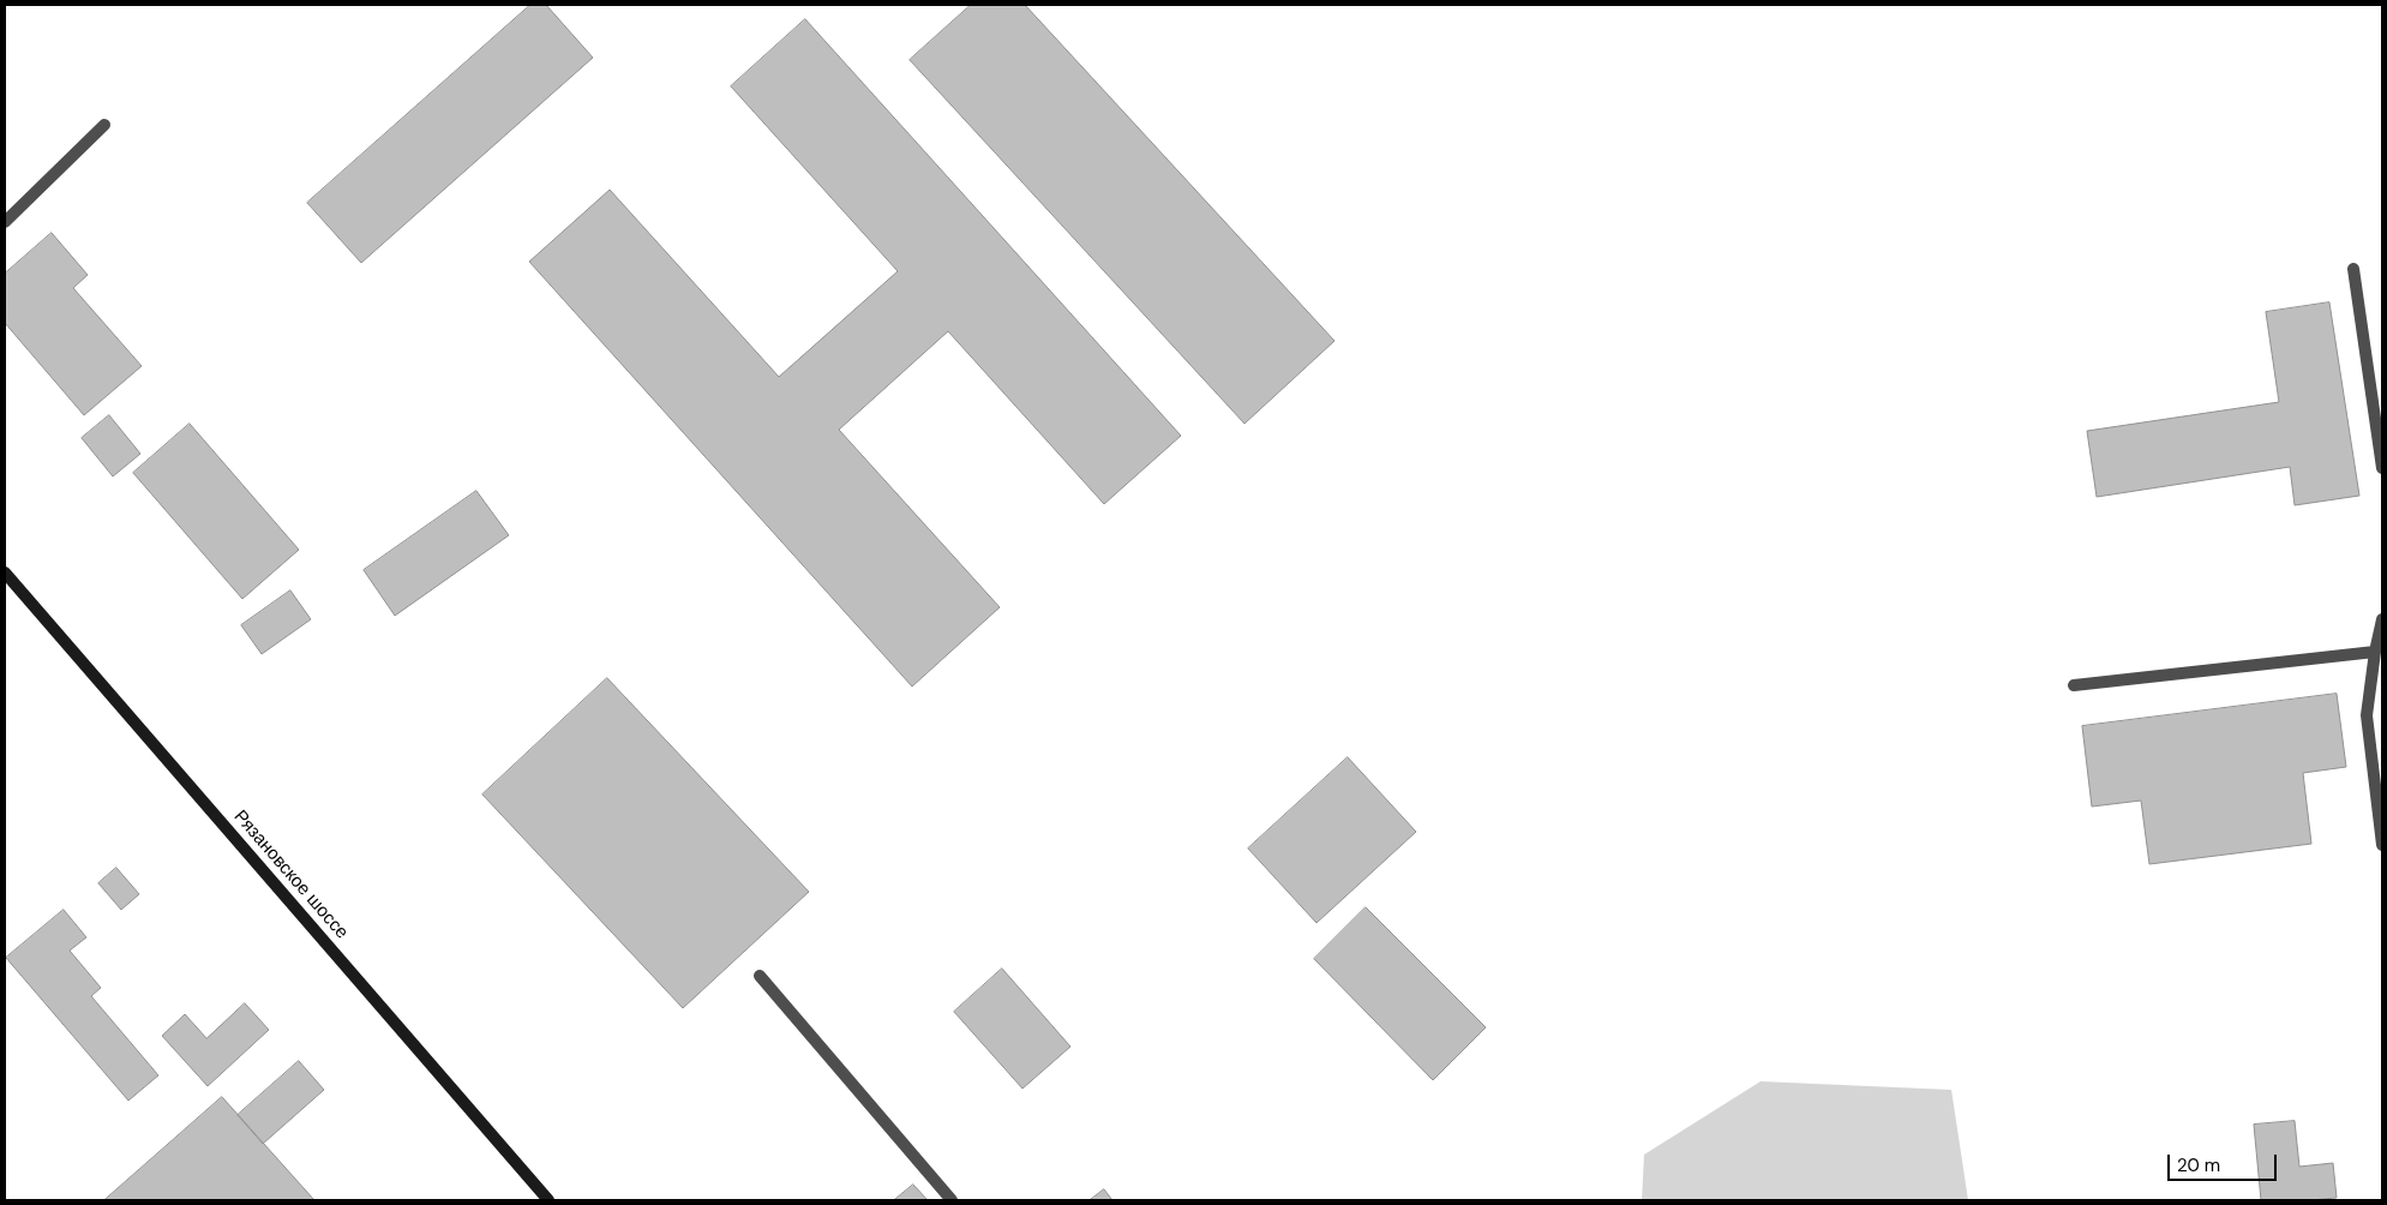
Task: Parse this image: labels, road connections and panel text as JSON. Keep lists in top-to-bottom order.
{
  "streets": {
    "main road": ["Рязановское шоссе"]
  },
  "scale_bar": "20 m"
}
